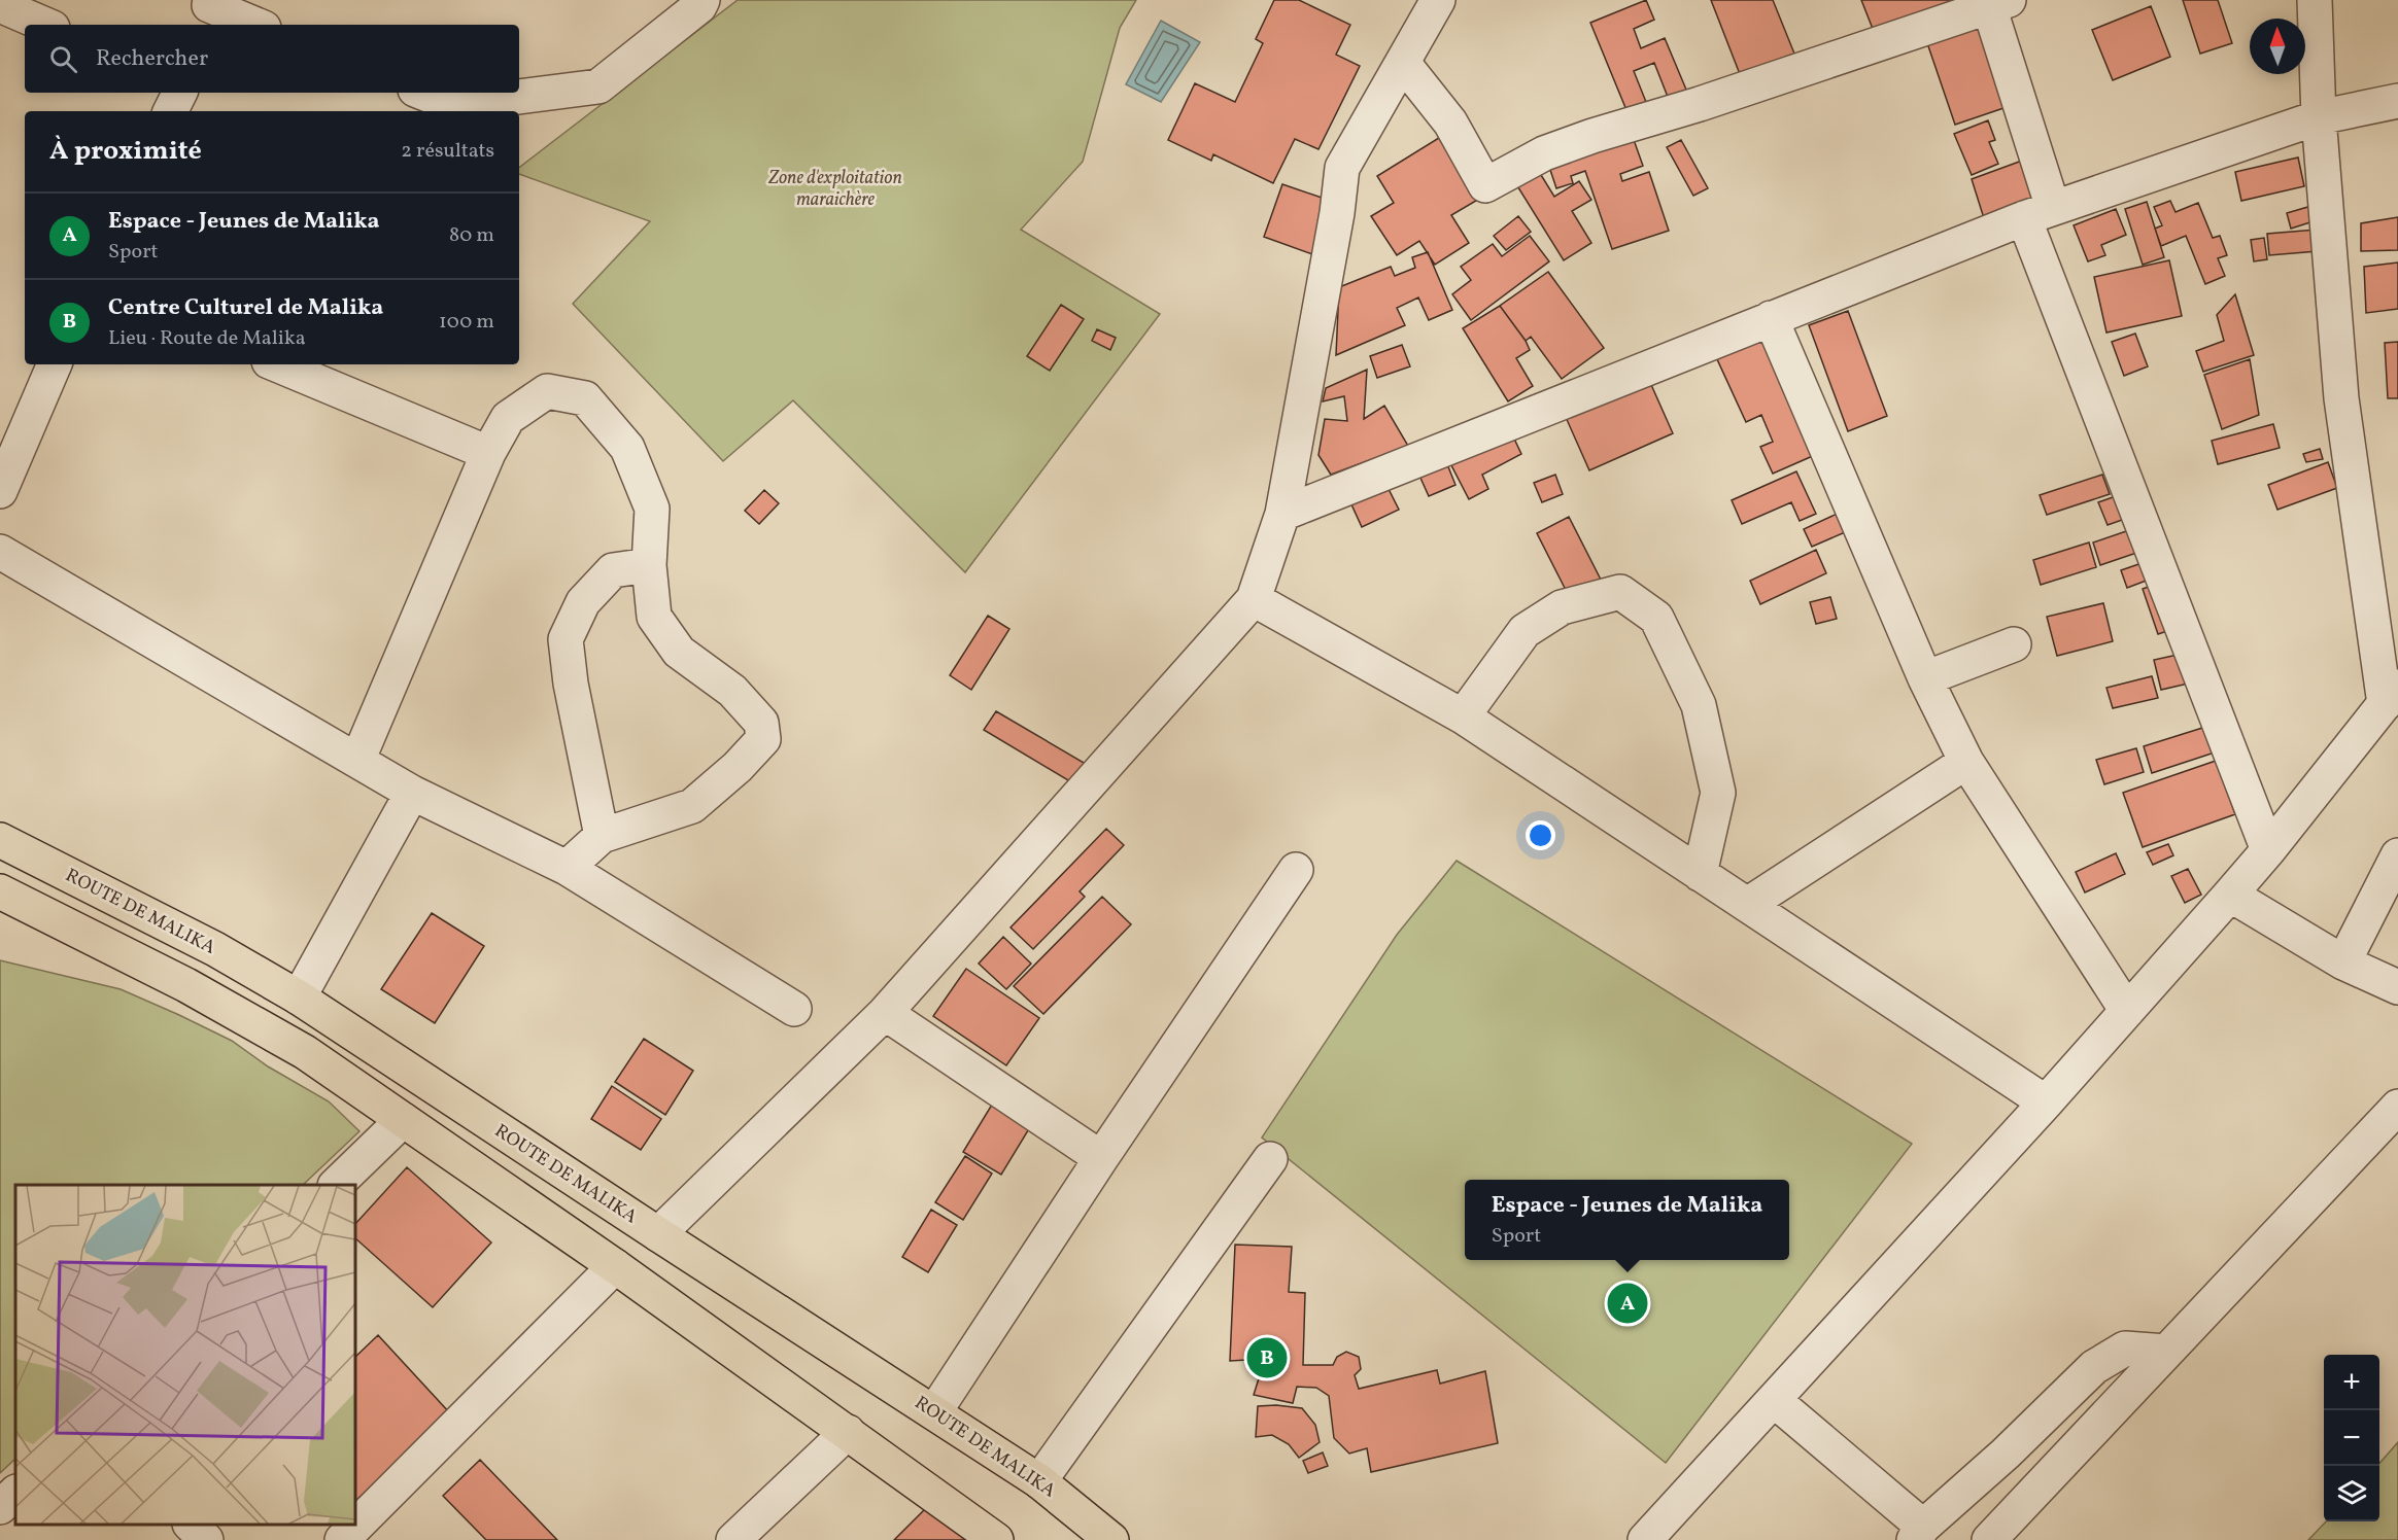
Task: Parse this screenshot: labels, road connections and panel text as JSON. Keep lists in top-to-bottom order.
{
  "streets": {
    "main road": ["ROUTE DE MALIKA"]
  },
  "parks": ["Zone d'exploitation maraichère"],
  "north": "top",
  "page": {
    "search": "Rechercher",
    "heading": ["À proximité", "2 résultats"],
    "list": [
      {
        "mark": "A",
        "name": "Espace - Jeunes de Malika",
        "note": "Sport",
        "value": "80 m"
      },
      {
        "mark": "B",
        "name": "Centre Culturel de Malika",
        "note": "Lieu · Route de Malika",
        "value": "100 m"
      }
    ],
    "popup": ["Espace - Jeunes de Malika", "Sport"],
    "pins": ["A", "B"],
    "map_buttons": ["+", "−"]
  }
}
